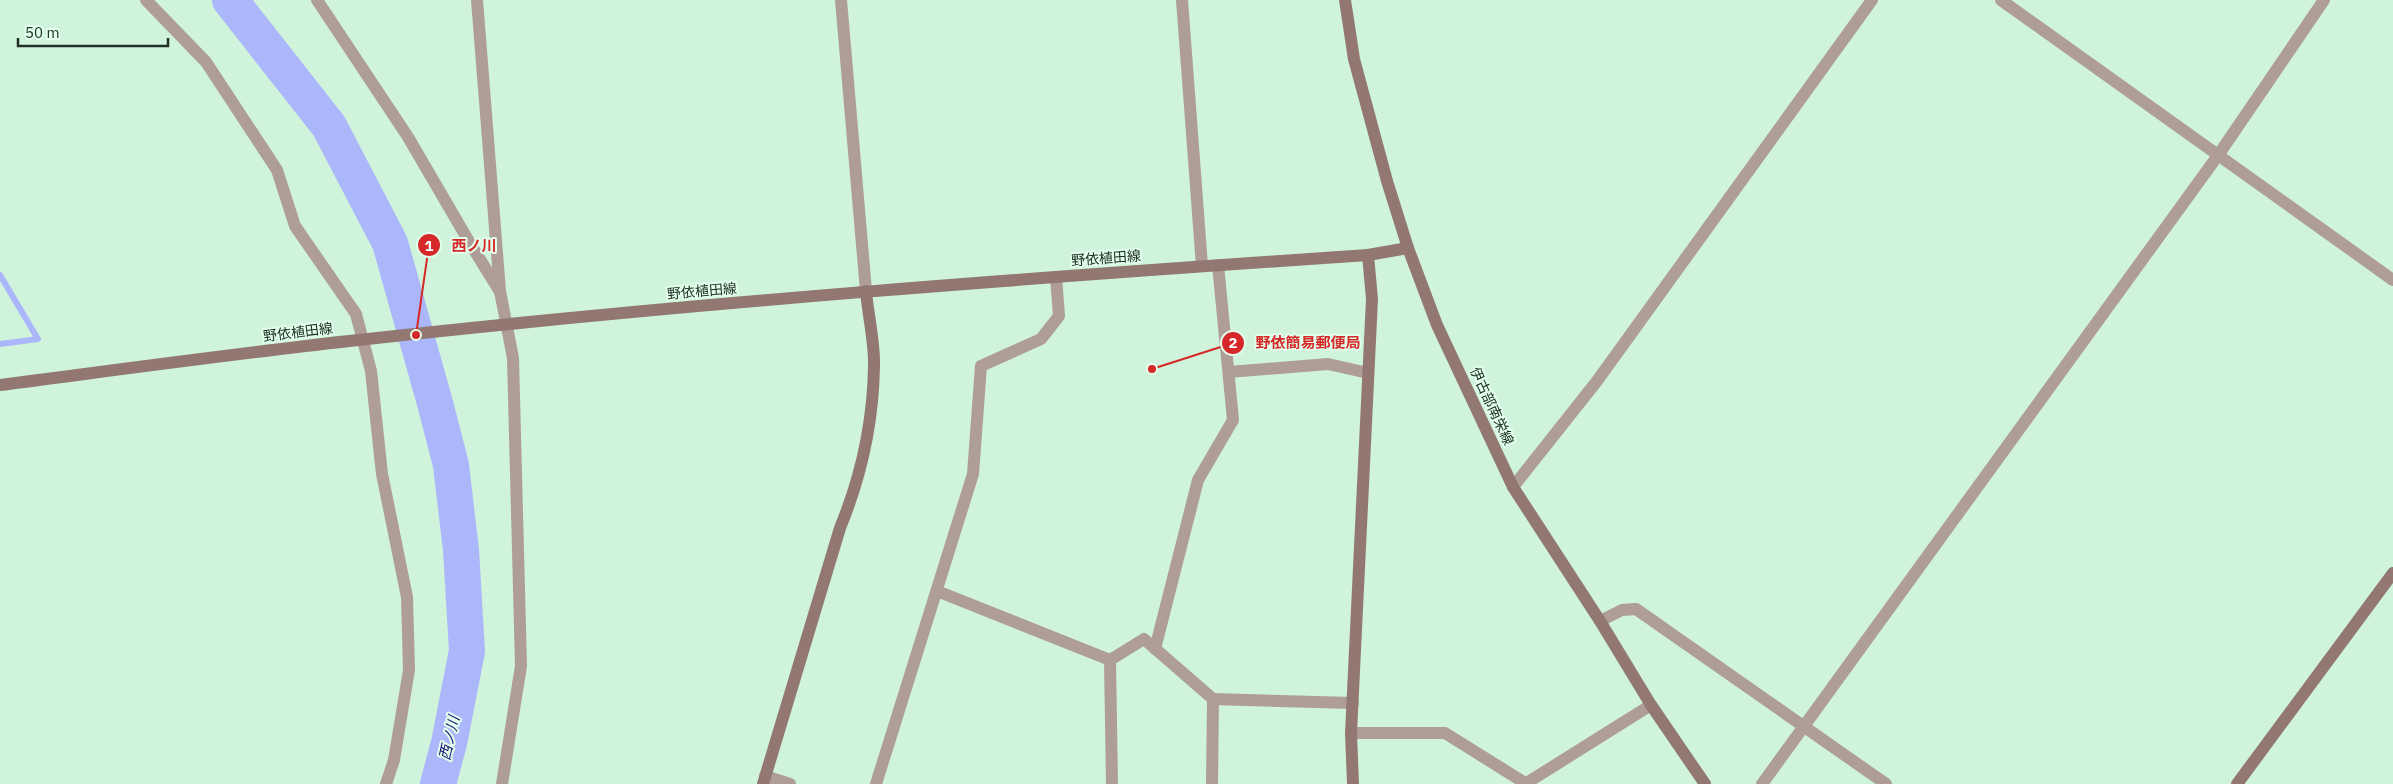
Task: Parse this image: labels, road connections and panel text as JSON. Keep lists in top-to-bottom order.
{
  "streets": {
    "main road": ["野依植田線", "伊古部南栄線"]
  },
  "crossings": [
    ["野依植田線", "伊古部南栄線"]
  ],
  "water": ["西ノ川"],
  "places": ["西ノ川", "野依簡易郵便局"],
  "scale_bar": "50 m"
}
